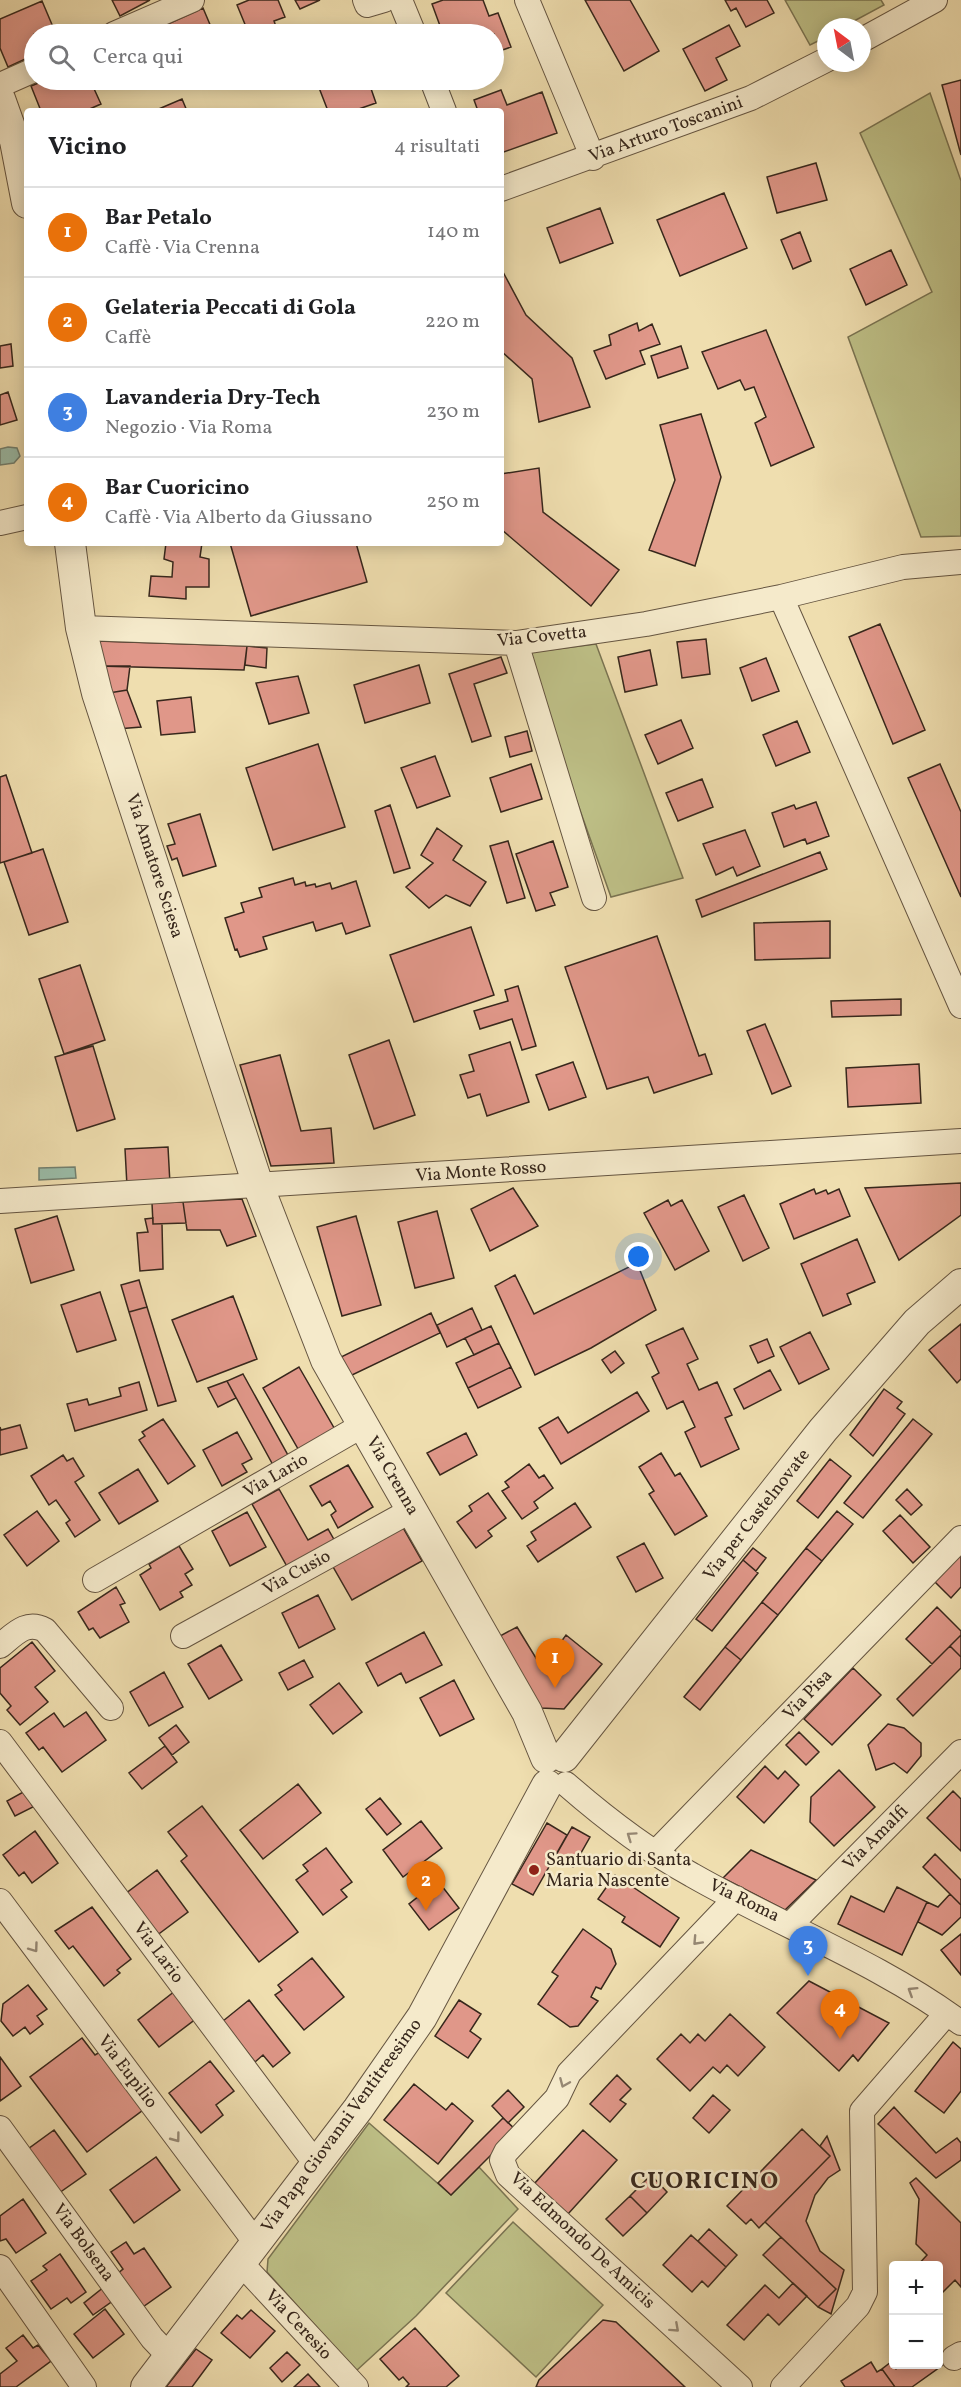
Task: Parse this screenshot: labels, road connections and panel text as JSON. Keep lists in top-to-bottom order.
{
  "streets": {
    "street": [
      "Via Arturo Toscanini",
      "Via Covetta",
      "Via Amatore Sciesa",
      "Via Monte Rosso",
      "Via Lario",
      "Via Crenna",
      "Via per Castelnovate",
      "Via Cusio",
      "Via Pisa",
      "Via Amalfi",
      "Via Roma",
      "Via Eupilio",
      "Via Papa Giovanni Ventitreesimo",
      "Via Edmondo De Amicis",
      "Via Bolsena",
      "Via Ceresio"
    ]
  },
  "crossings": [
    ["Via Covetta", "Via Amatore Sciesa"],
    ["Via Amatore Sciesa", "Via Monte Rosso"],
    ["Via Amatore Sciesa", "Via Crenna"],
    ["Via Monte Rosso", "Via Crenna"],
    ["Via Lario", "Via Crenna"],
    ["Via Lario", "Via Papa Giovanni Ventitreesimo"],
    ["Via Crenna", "Via per Castelnovate"],
    ["Via Crenna", "Via Cusio"],
    ["Via Crenna", "Via Roma"],
    ["Via Crenna", "Via Papa Giovanni Ventitreesimo"],
    ["Via per Castelnovate", "Via Roma"],
    ["Via per Castelnovate", "Via Papa Giovanni Ventitreesimo"],
    ["Via Pisa", "Via Roma"],
    ["Via Amalfi", "Via Roma"],
    ["Via Roma", "Via Papa Giovanni Ventitreesimo"],
    ["Via Roma", "Via Edmondo De Amicis"],
    ["Via Eupilio", "Via Papa Giovanni Ventitreesimo"],
    ["Via Eupilio", "Via Ceresio"],
    ["Via Papa Giovanni Ventitreesimo", "Via Bolsena"],
    ["Via Papa Giovanni Ventitreesimo", "Via Ceresio"]
  ],
  "one_way": ["Via Roma"],
  "districts": ["CUORICINO"],
  "places": ["Santuario di Santa Maria Nascente"],
  "north": "top left",
  "page": {
    "search": "Cerca qui",
    "heading": ["Vicino", "4 risultati"],
    "list": [
      {
        "mark": "1",
        "name": "Bar Petalo",
        "note": "Caffè · Via Crenna",
        "value": "140 m"
      },
      {
        "mark": "2",
        "name": "Gelateria Peccati di Gola",
        "note": "Caffè",
        "value": "220 m"
      },
      {
        "mark": "3",
        "name": "Lavanderia Dry-Tech",
        "note": "Negozio · Via Roma",
        "value": "230 m"
      },
      {
        "mark": "4",
        "name": "Bar Cuoricino",
        "note": "Caffè · Via Alberto da Giussano",
        "value": "250 m"
      }
    ],
    "pins": [
      "1",
      "2",
      "3",
      "4"
    ],
    "map_buttons": ["+", "−"]
  }
}
